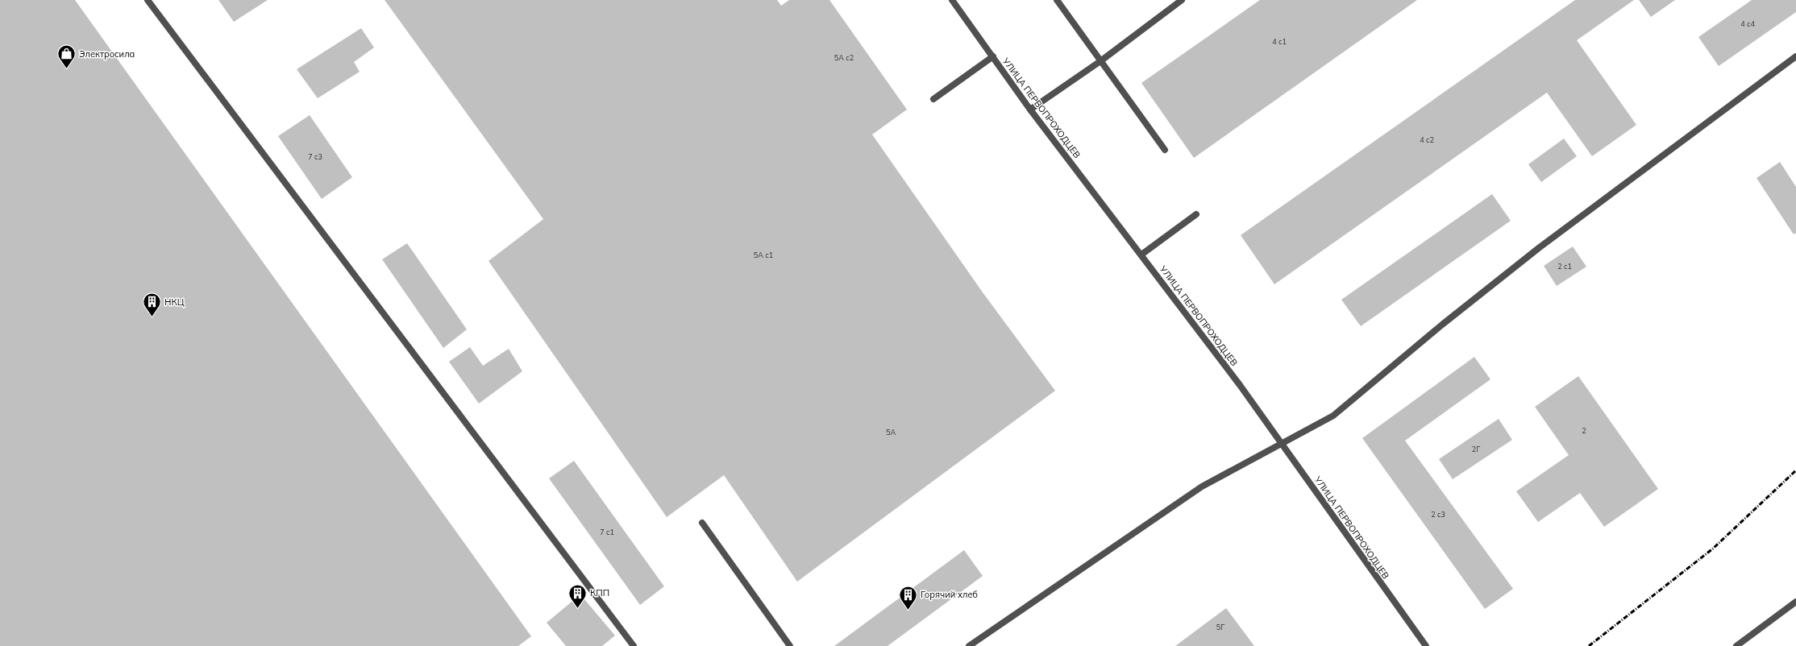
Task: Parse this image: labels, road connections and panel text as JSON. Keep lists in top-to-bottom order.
{
  "streets": {
    "street": ["УЛИЦА ПЕРВОПРОХОДЦЕВ"]
  },
  "places": {
    "shop": ["Электросила"],
    "building": ["НКЦ", "КПП", "Горячий хлеб"]
  },
  "house_numbers": [
    "4 с4",
    "4 с1",
    "5А с2",
    "4 с2",
    "7 с3",
    "5А с1",
    "2 с1",
    "2",
    "5А",
    "2Г",
    "2 с3",
    "7 с1",
    "5Г"
  ]
}
